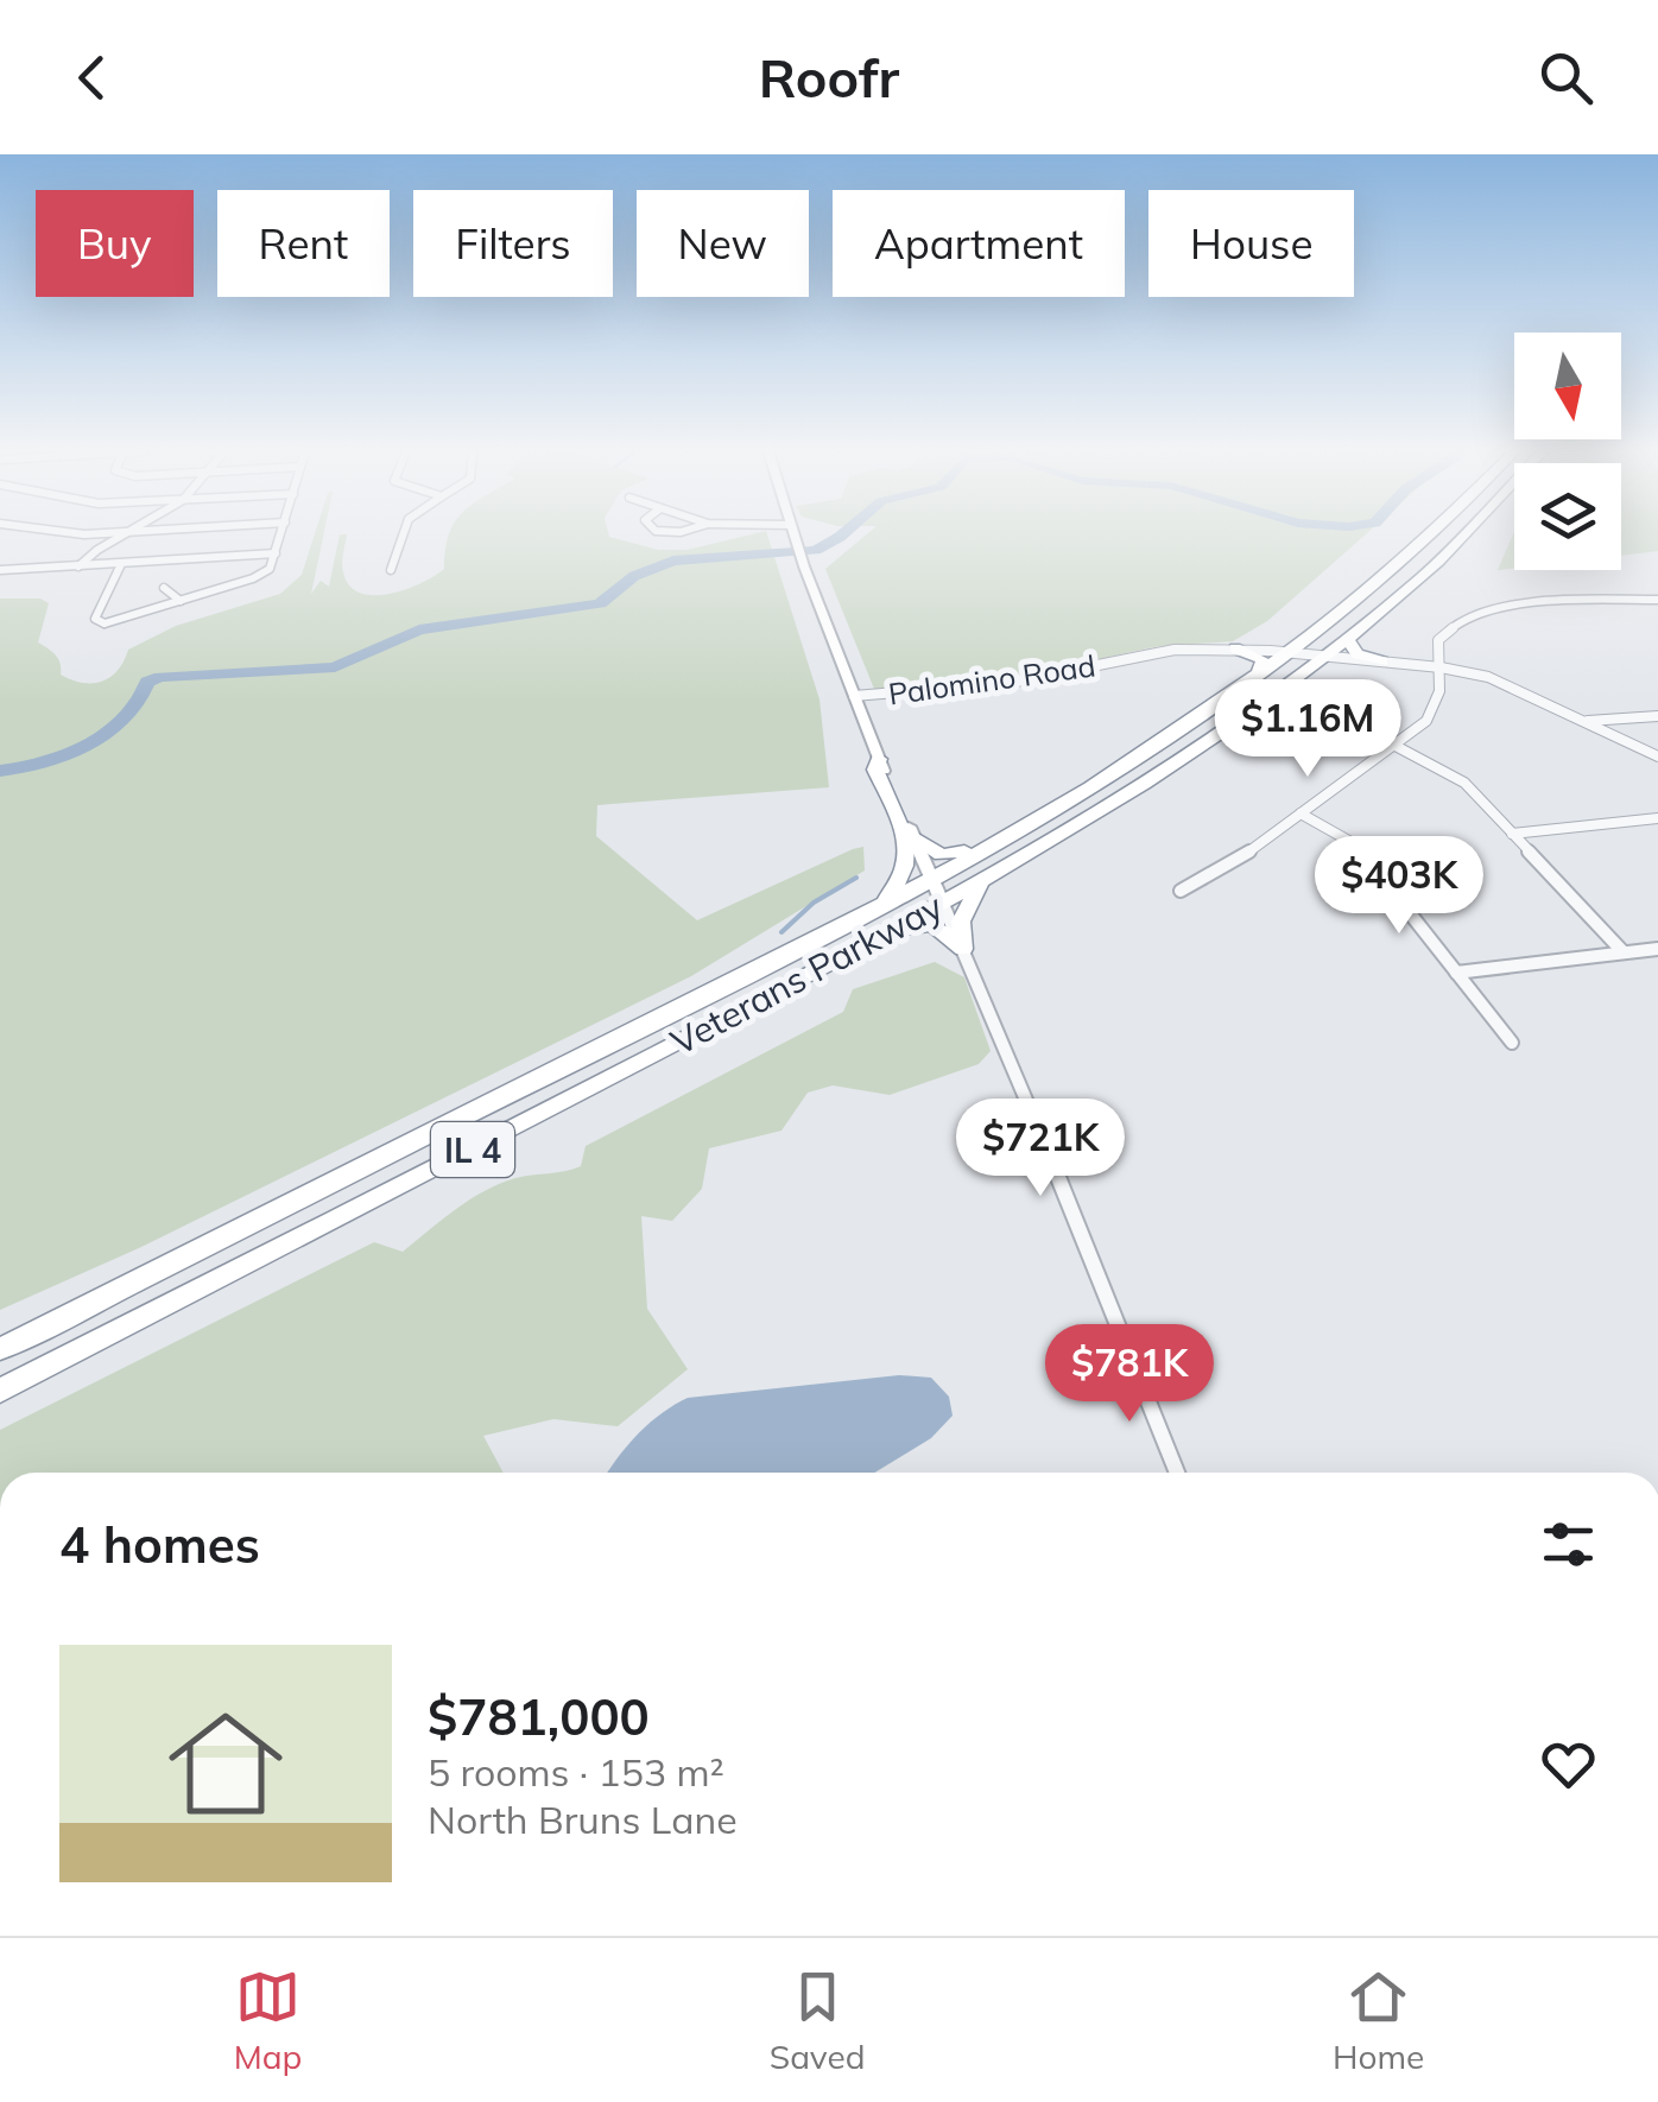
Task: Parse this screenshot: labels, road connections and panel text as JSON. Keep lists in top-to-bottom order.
{
  "streets": {
    "highway": ["Veterans Parkway", "IL 4"],
    "street": ["Palomino Road"]
  },
  "crossings": [
    ["Palomino Road", "Veterans Parkway"]
  ],
  "north": "bottom",
  "page": {
    "header": "Roofr",
    "chip": [
      "Buy",
      "Rent",
      "Filters",
      "New",
      "Apartment",
      "House"
    ],
    "price": [
      "$1.16M",
      "$403K",
      "$721K",
      "$781K"
    ],
    "heading": "4 homes",
    "list": [
      {
        "name": "$781,000",
        "note": "5 rooms · 153 m² · North Bruns Lane"
      }
    ],
    "tabs": ["Map", "Saved", "Home"]
  }
}
